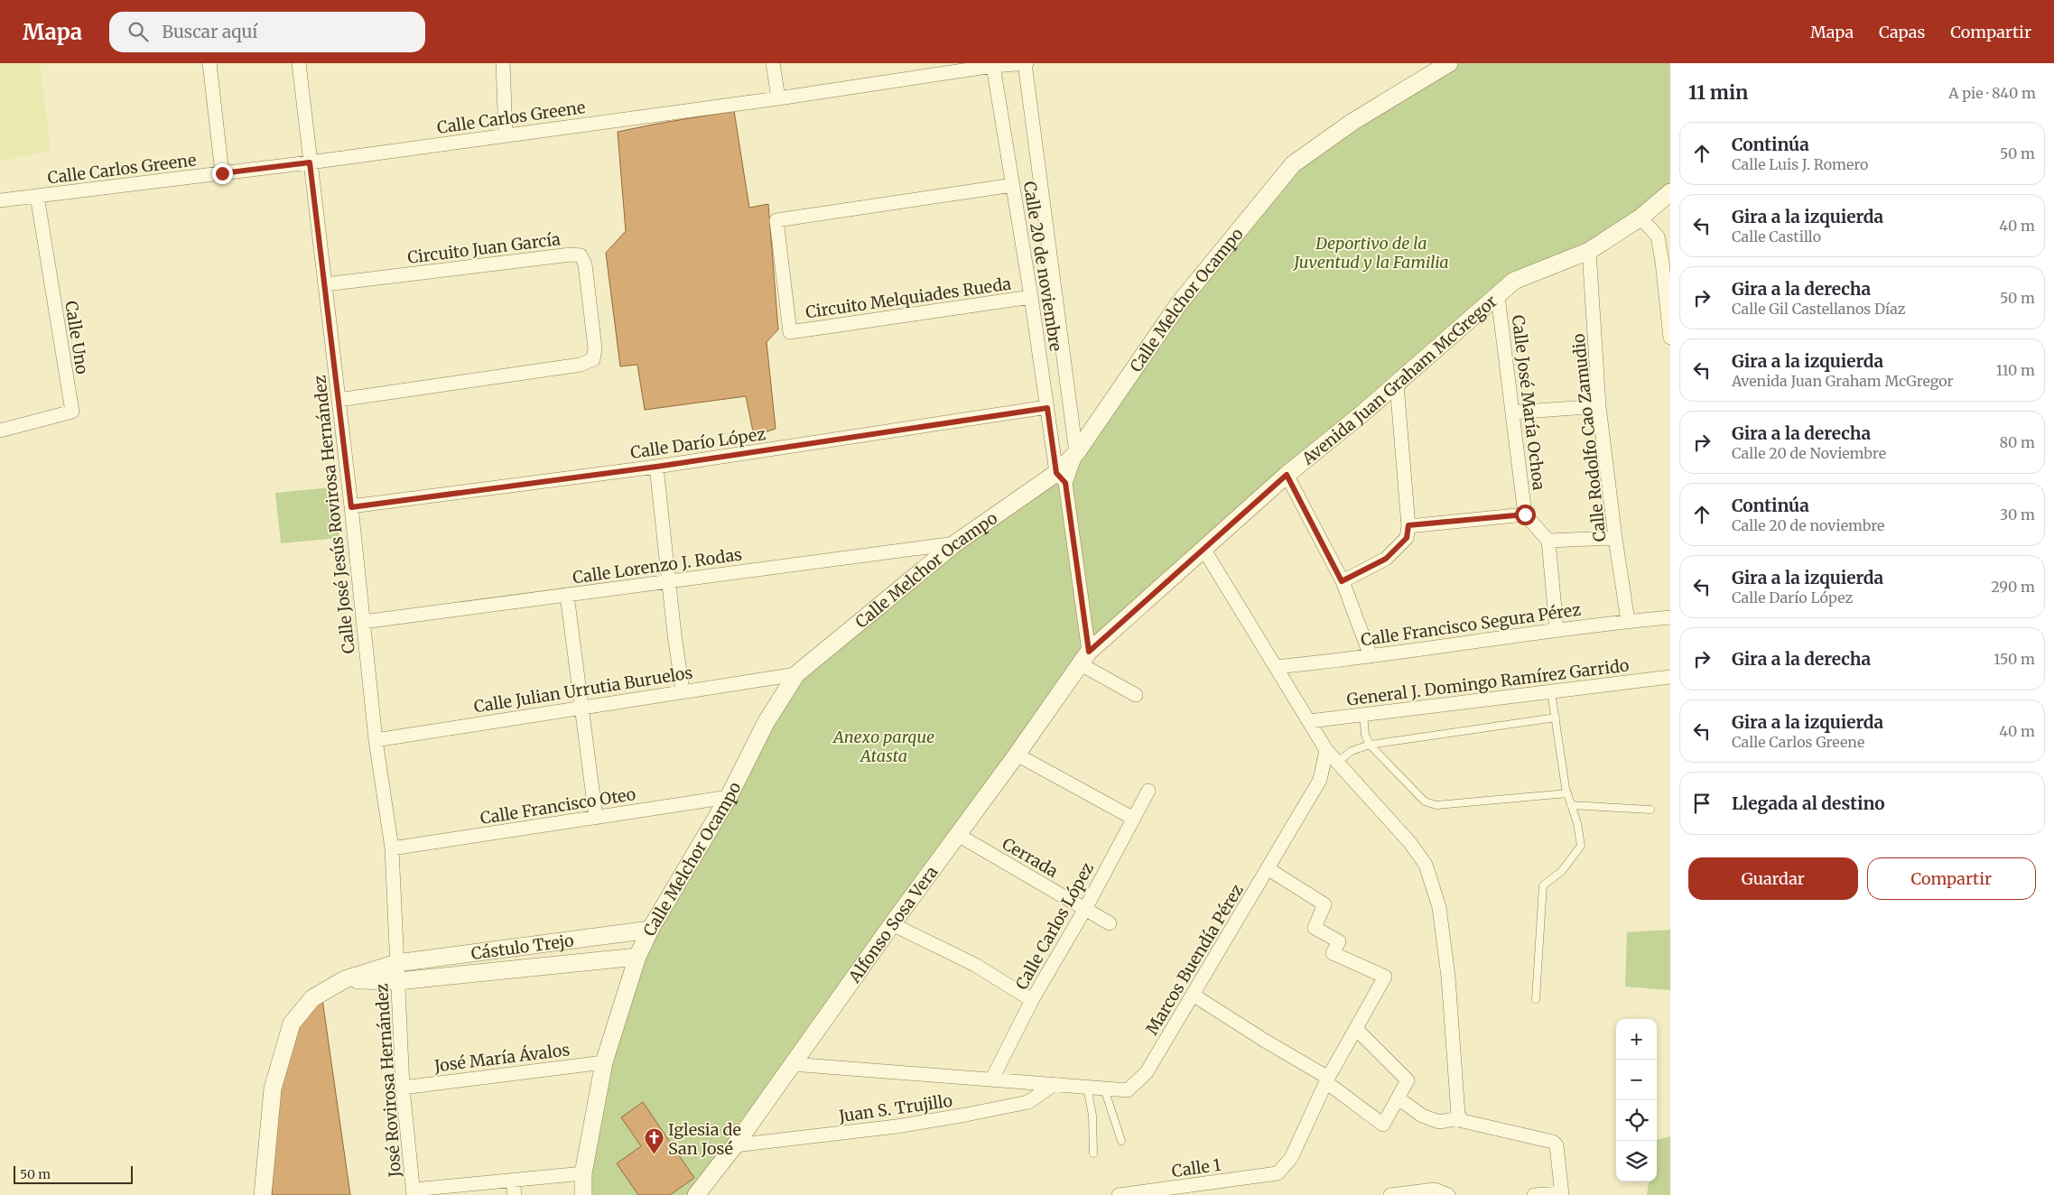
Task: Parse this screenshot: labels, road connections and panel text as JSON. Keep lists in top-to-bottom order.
{
  "streets": {
    "street": [
      "Calle Carlos Greene",
      "Circuito Juan García",
      "Calle 20 de noviembre",
      "Circuito Melquiades Rueda",
      "Calle Melchor Ocampo",
      "Calle Uno",
      "Avenida Juan Graham McGregor",
      "Calle José María Ochoa",
      "Calle Rodolfo Cao Zamudio",
      "Calle Darío López",
      "Calle José Jesús Rovirosa Hernández",
      "Calle Lorenzo J. Rodas",
      "Calle Francisco Segura Pérez",
      "General J. Domingo Ramírez Garrido",
      "Calle Julian Urrutia Buruelos",
      "Calle Francisco Oteo",
      "Cerrada",
      "Alfonso Sosa Vera",
      "Calle Carlos López",
      "Cástulo Trejo",
      "Marcos Buendía Pérez",
      "José María Ávalos",
      "José Rovirosa Hernández",
      "Juan S. Trujillo",
      "Calle 1"
    ]
  },
  "crossings": [
    ["Calle Carlos Greene", "Calle 20 de noviembre"],
    ["Calle Carlos Greene", "Calle Uno"],
    ["Calle Carlos Greene", "Calle José Jesús Rovirosa Hernández"],
    ["Circuito Juan García", "Calle José Jesús Rovirosa Hernández"],
    ["Calle 20 de noviembre", "Circuito Melquiades Rueda"],
    ["Calle 20 de noviembre", "Calle Melchor Ocampo"],
    ["Calle 20 de noviembre", "Calle Darío López"],
    ["Calle Melchor Ocampo", "Calle Lorenzo J. Rodas"],
    ["Calle Melchor Ocampo", "Calle Julian Urrutia Buruelos"],
    ["Calle Melchor Ocampo", "Calle Francisco Oteo"],
    ["Calle Melchor Ocampo", "Cástulo Trejo"],
    ["Calle Melchor Ocampo", "José María Ávalos"],
    ["Avenida Juan Graham McGregor", "Calle José María Ochoa"],
    ["Avenida Juan Graham McGregor", "Calle Rodolfo Cao Zamudio"],
    ["Avenida Juan Graham McGregor", "Alfonso Sosa Vera"],
    ["Calle Rodolfo Cao Zamudio", "Calle Francisco Segura Pérez"],
    ["Calle Darío López", "Calle José Jesús Rovirosa Hernández"],
    ["Calle José Jesús Rovirosa Hernández", "Calle Lorenzo J. Rodas"],
    ["Calle José Jesús Rovirosa Hernández", "Calle Julian Urrutia Buruelos"],
    ["Calle José Jesús Rovirosa Hernández", "Calle Francisco Oteo"],
    ["Calle José Jesús Rovirosa Hernández", "Cástulo Trejo"],
    ["Calle José Jesús Rovirosa Hernández", "José Rovirosa Hernández"],
    ["Cerrada", "Alfonso Sosa Vera"],
    ["Cerrada", "Calle Carlos López"],
    ["Alfonso Sosa Vera", "Marcos Buendía Pérez"],
    ["Alfonso Sosa Vera", "Juan S. Trujillo"],
    ["Calle Carlos López", "Marcos Buendía Pérez"],
    ["Cástulo Trejo", "José Rovirosa Hernández"],
    ["Marcos Buendía Pérez", "Juan S. Trujillo"],
    ["José María Ávalos", "José Rovirosa Hernández"]
  ],
  "parks": ["Deportivo de la Juventud y la Familia", "Anexo parque Atasta"],
  "places": {
    "church": ["Iglesia de San José"]
  },
  "scale_bar": "50 m",
  "page": {
    "header": "Mapa",
    "search": "Buscar aquí",
    "nav": ["Mapa", "Capas", "Compartir"],
    "heading": ["11 min", "A pie · 840 m"],
    "list": [
      ["Continúa", "Calle Luis J. Romero", "50 m"],
      ["Gira a la izquierda", "Calle Castillo", "40 m"],
      ["Gira a la derecha", "Calle Gil Castellanos Díaz", "50 m"],
      ["Gira a la izquierda", "Avenida Juan Graham McGregor", "110 m"],
      ["Gira a la derecha", "Calle 20 de Noviembre", "80 m"],
      ["Continúa", "Calle 20 de noviembre", "30 m"],
      ["Gira a la izquierda", "Calle Darío López", "290 m"],
      ["Gira a la derecha", "150 m"],
      ["Gira a la izquierda", "Calle Carlos Greene", "40 m"],
      "Llegada al destino"
    ],
    "buttons": ["Guardar", "Compartir"],
    "map_buttons": ["+", "−"],
    "scale": "50 m"
  }
}
